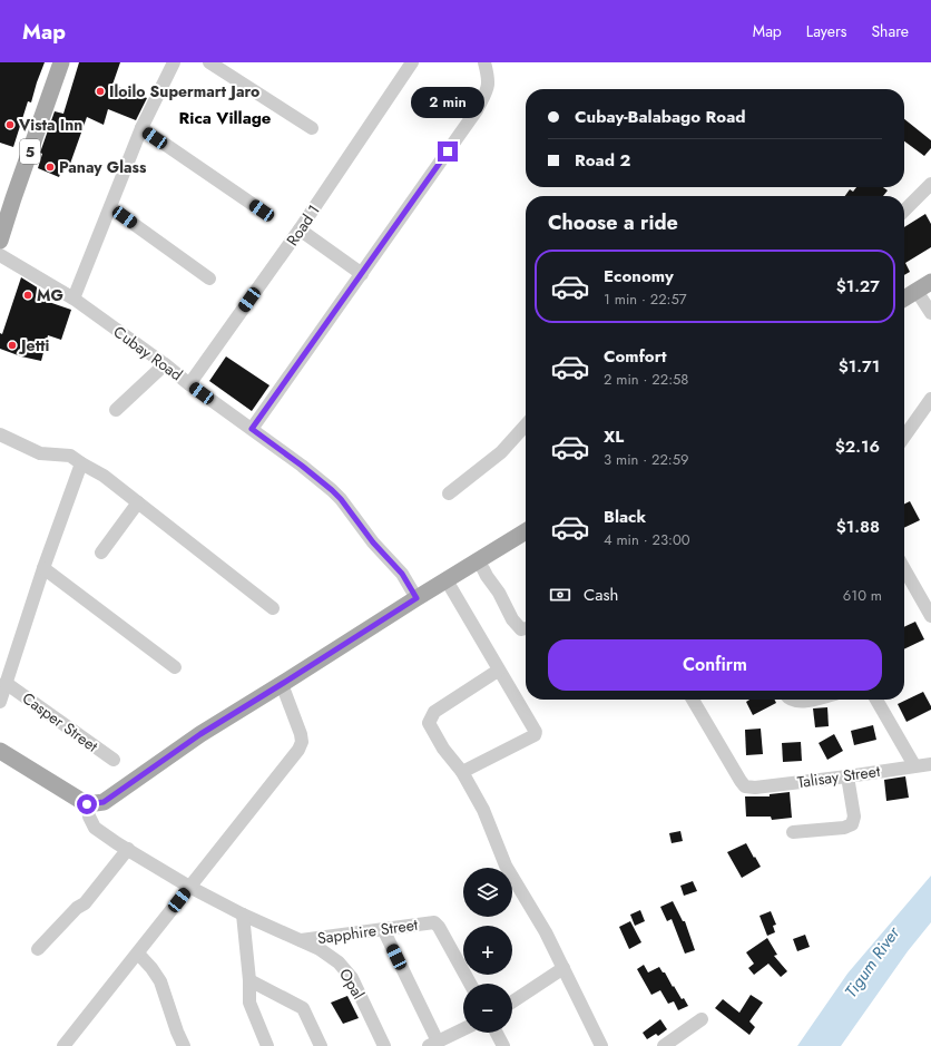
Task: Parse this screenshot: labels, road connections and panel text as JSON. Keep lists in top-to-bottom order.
{
  "streets": {
    "main road": ["5"],
    "street": [
      "Road 1",
      "Cubay Road",
      "Casper Street",
      "Talisay Street",
      "Sapphire Street",
      "Opal"
    ]
  },
  "crossings": [
    ["Road 1", "Cubay Road"],
    ["Sapphire Street", "Opal"]
  ],
  "districts": ["Rica Village"],
  "water": ["Tigum River"],
  "places": [
    "Iloilo Supermart Jaro",
    "Vista Inn",
    "Panay Glass",
    "MG",
    "Jetti"
  ],
  "page": {
    "header": "Map",
    "nav": ["Map", "Layers", "Share"],
    "bubble": "2 min",
    "banner": ["Cubay-Balabago Road", "Road 2"],
    "heading": "Choose a ride",
    "list": [
      {
        "name": "Economy",
        "note": "1 min · 22:57",
        "value": "$1.27"
      },
      {
        "name": "Comfort",
        "note": "2 min · 22:58",
        "value": "$1.71"
      },
      {
        "name": "XL",
        "note": "3 min · 22:59",
        "value": "$2.16"
      },
      {
        "name": "Black",
        "note": "4 min · 23:00",
        "value": "$1.88"
      }
    ],
    "pay": ["Cash", "610 m"],
    "buttons": "Confirm",
    "map_buttons": ["+", "−"]
  }
}
